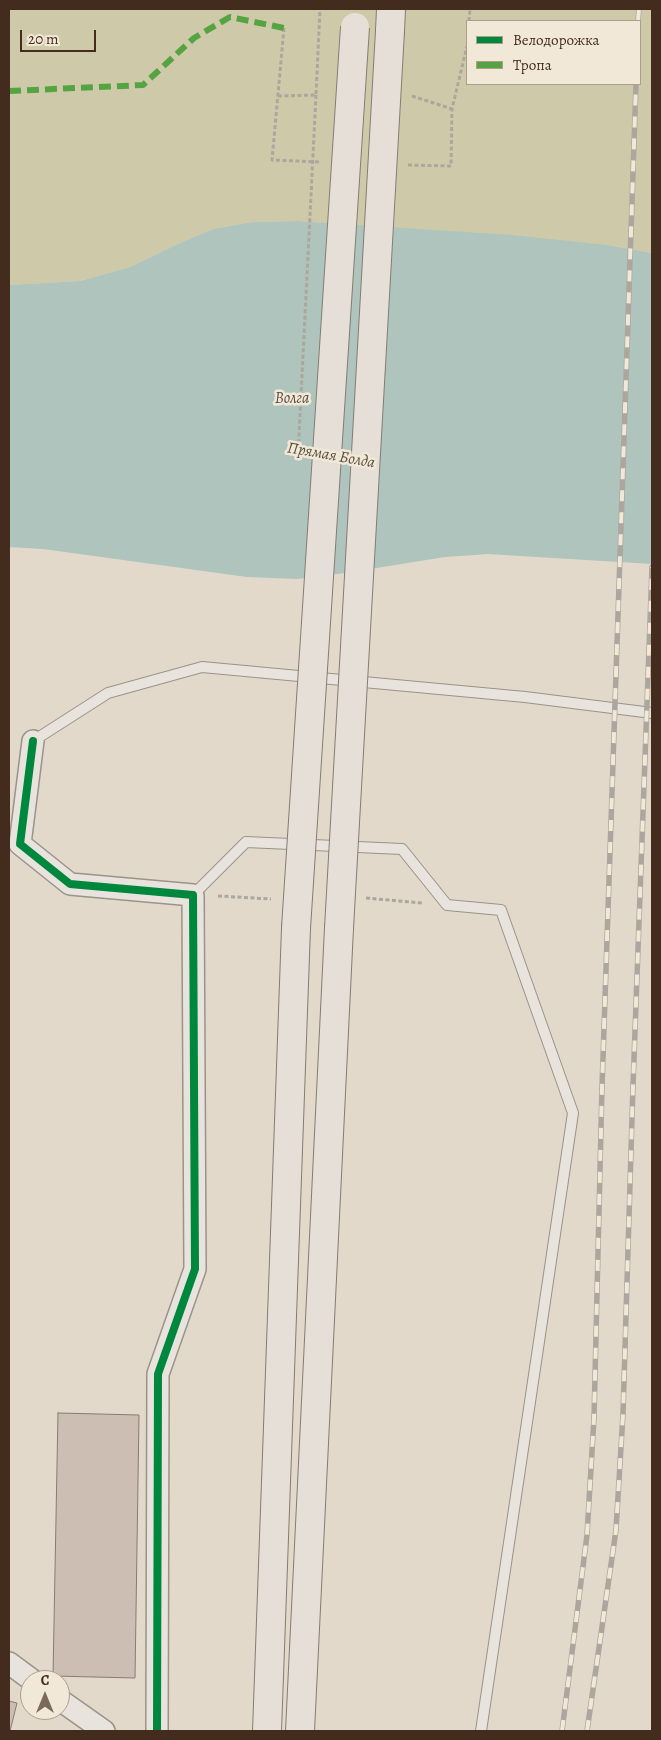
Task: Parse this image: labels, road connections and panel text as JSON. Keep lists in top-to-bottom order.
{
  "water": ["Волга", "Прямая Болда"],
  "legend": ["Велодорожка", "Тропа"],
  "scale_bar": "20 m",
  "north": "top"
}
